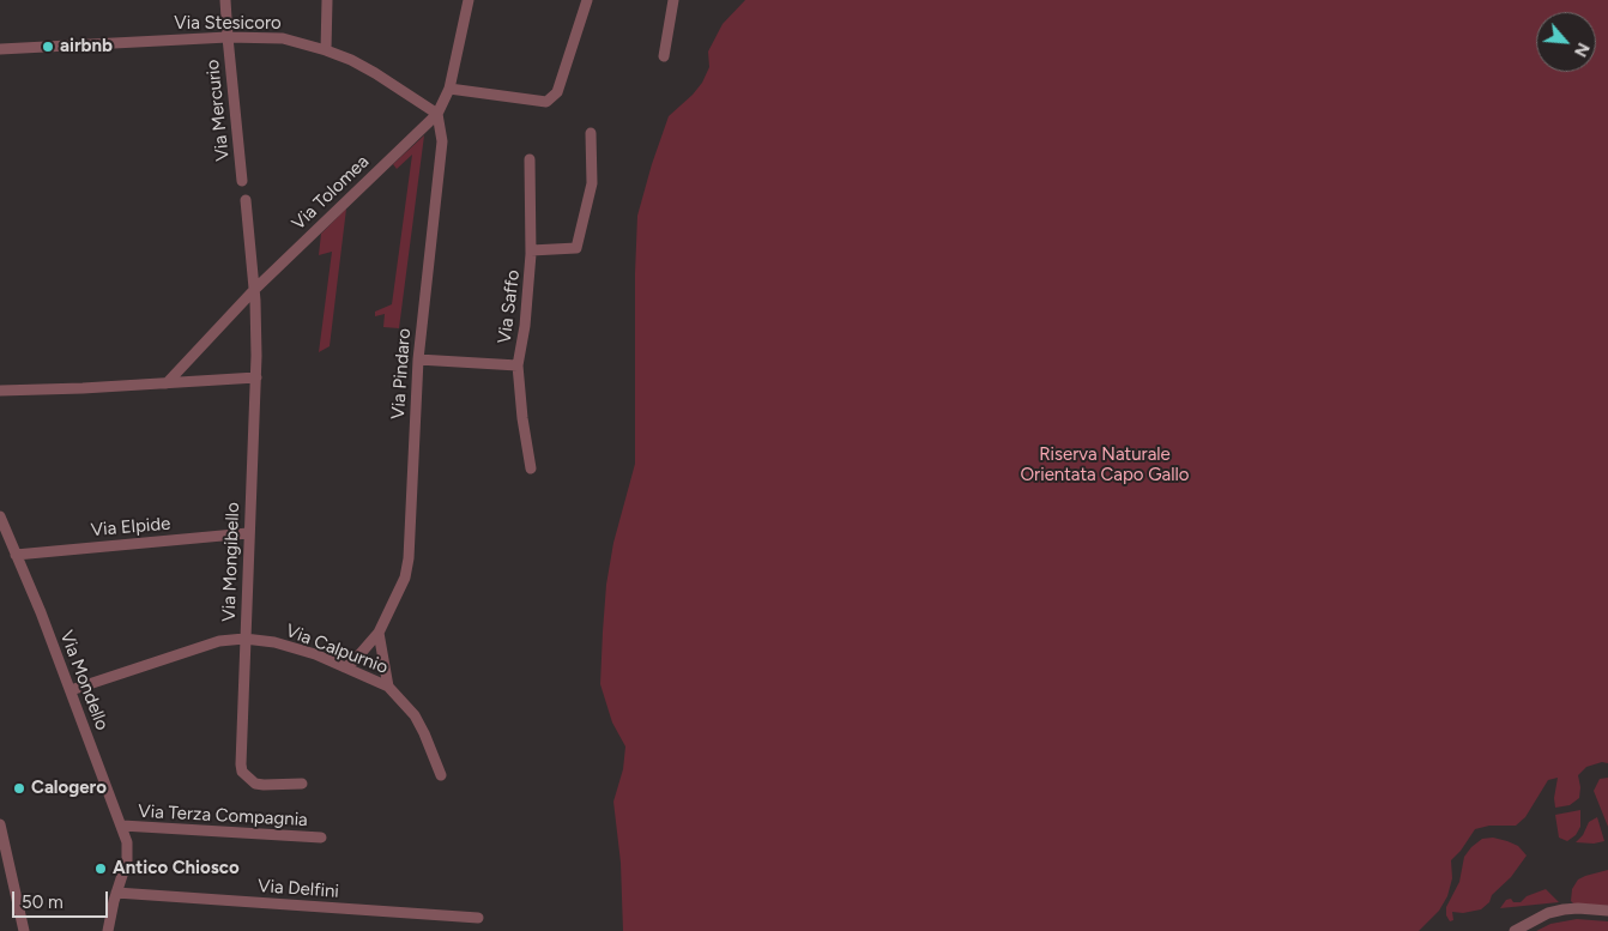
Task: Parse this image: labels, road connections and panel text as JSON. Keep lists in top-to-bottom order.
{
  "streets": {
    "street": [
      "Via Stesicoro",
      "Via Mercurio",
      "Via Tolomea",
      "Via Saffo",
      "Via Pindaro",
      "Via Elpide",
      "Via Mongibello",
      "Via Calpurnio",
      "Via Mondello",
      "Via Terza Compagnia",
      "Via Delfini"
    ]
  },
  "crossings": [
    ["Via Stesicoro", "Via Mercurio"],
    ["Via Stesicoro", "Via Tolomea"],
    ["Via Stesicoro", "Via Pindaro"],
    ["Via Tolomea", "Via Pindaro"],
    ["Via Tolomea", "Via Mongibello"],
    ["Via Saffo", "Via Pindaro"],
    ["Via Pindaro", "Via Calpurnio"],
    ["Via Elpide", "Via Mongibello"],
    ["Via Elpide", "Via Mondello"],
    ["Via Mongibello", "Via Calpurnio"],
    ["Via Calpurnio", "Via Mondello"],
    ["Via Mondello", "Via Terza Compagnia"],
    ["Via Mondello", "Via Delfini"]
  ],
  "parks": ["Riserva Naturale Orientata Capo Gallo"],
  "places": ["airbnb", "Calogero", "Antico Chiosco"],
  "scale_bar": "50 m",
  "north": "bottom right"
}
